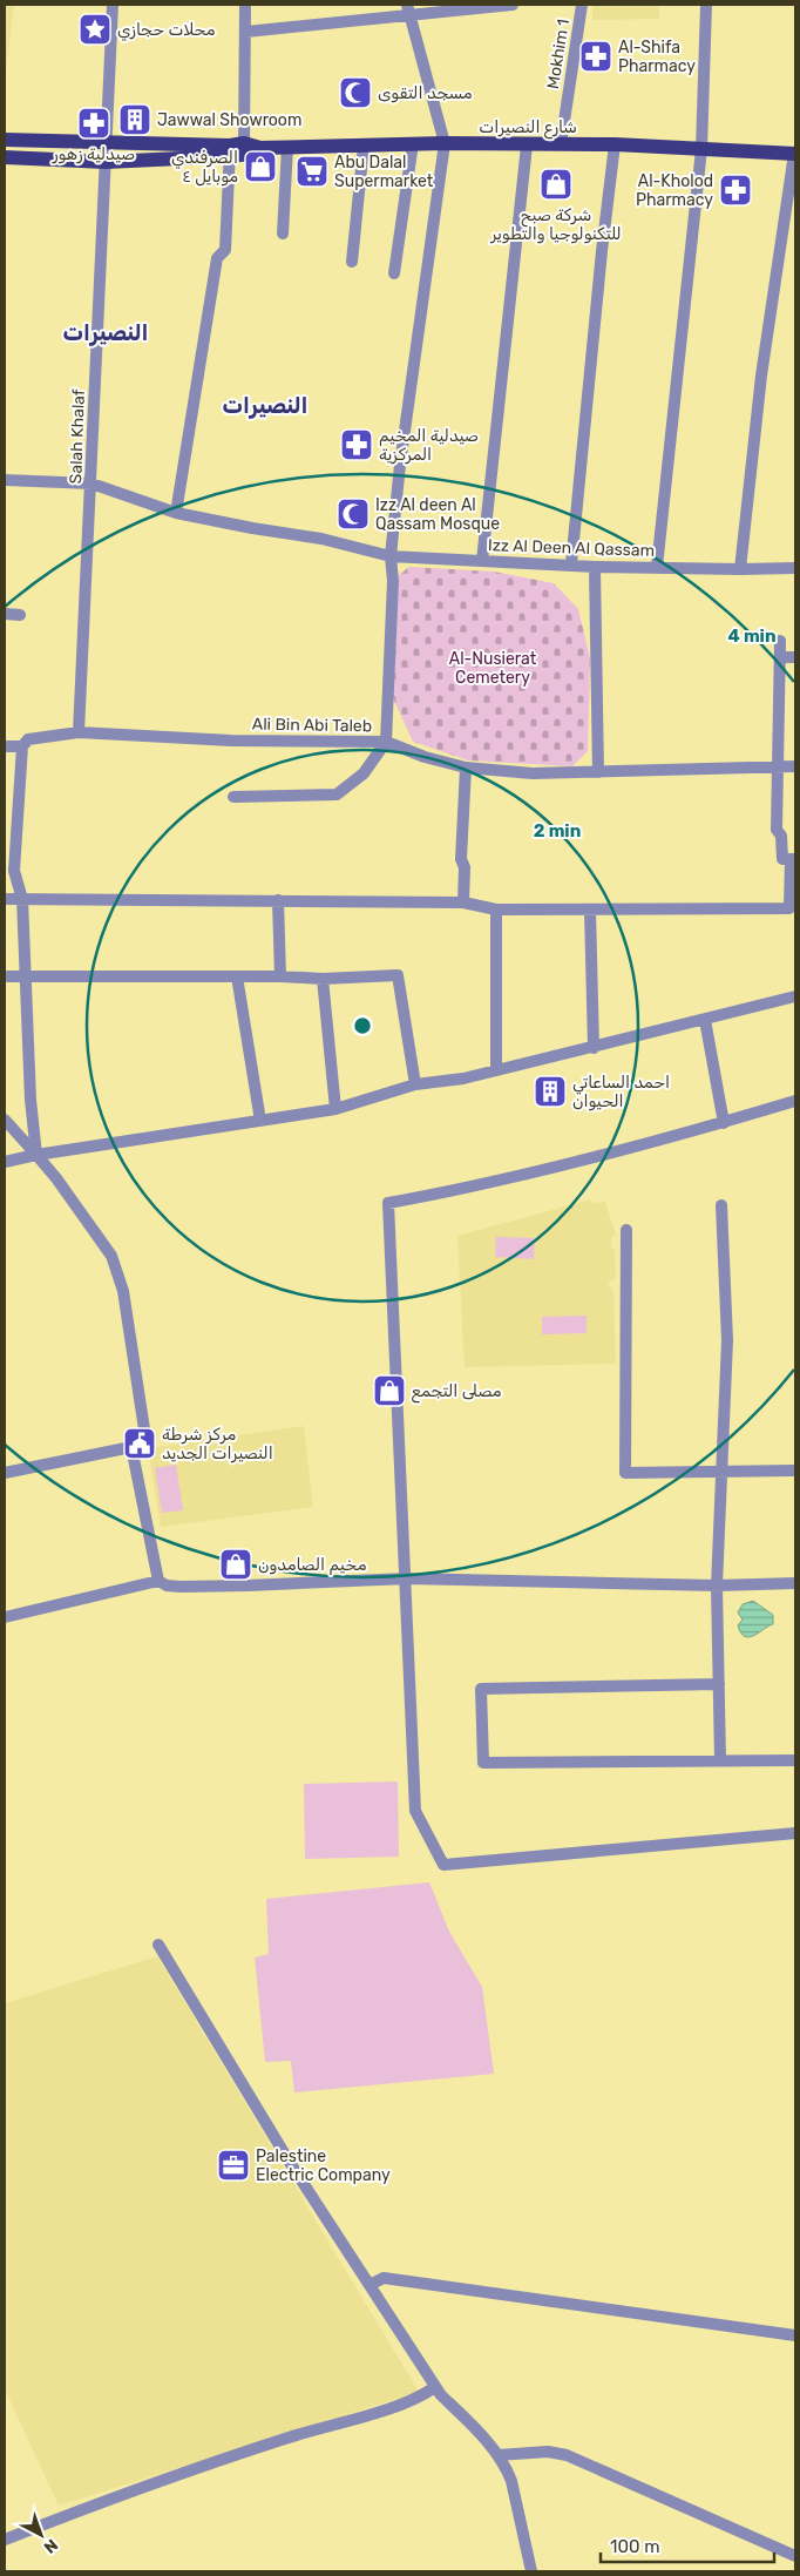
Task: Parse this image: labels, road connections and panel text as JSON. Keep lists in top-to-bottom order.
{
  "streets": {
    "main road": ["شارع النصيرات"],
    "street": [
      "Mokhim 1",
      "Salah Khalaf",
      "Izz Al Deen Al Qassam",
      "Ali Bin Abi Taleb"
    ]
  },
  "crossings": [
    ["Mokhim 1", "شارع النصيرات"],
    ["شارع النصيرات", "Salah Khalaf"],
    ["Salah Khalaf", "Izz Al Deen Al Qassam"],
    ["Salah Khalaf", "Ali Bin Abi Taleb"]
  ],
  "districts": ["النصيرات", "النصيرات"],
  "parks": ["Al-Nusierat Cemetery"],
  "places": {
    "place": ["محلات حجازي"],
    "pharmacy": [
      "Al-Shifa Pharmacy",
      "صيدلية زهور",
      "Al-Kholod Pharmacy",
      "صيدلية المخيم المركزية"
    ],
    "mosque": ["مسجد التقوى", "Izz Al deen Al Qassam Mosque"],
    "building": ["Jawwal Showroom", "احمد الساعاتي الحيوان"],
    "shop": [
      "الصرفندي موبايل ٤",
      "شركة صبح للتكنولوجيا والتطوير",
      "مصلى التجمع",
      "مخيم الصامدون"
    ],
    "supermarket": ["Abu Dalal Supermarket"],
    "public building": ["مركز شرطة النصيرات الجديد"],
    "office": ["Palestine Electric Company"]
  },
  "scale_bar": "100 m",
  "north": "bottom right",
  "rings": ["4 min", "2 min"]
}
